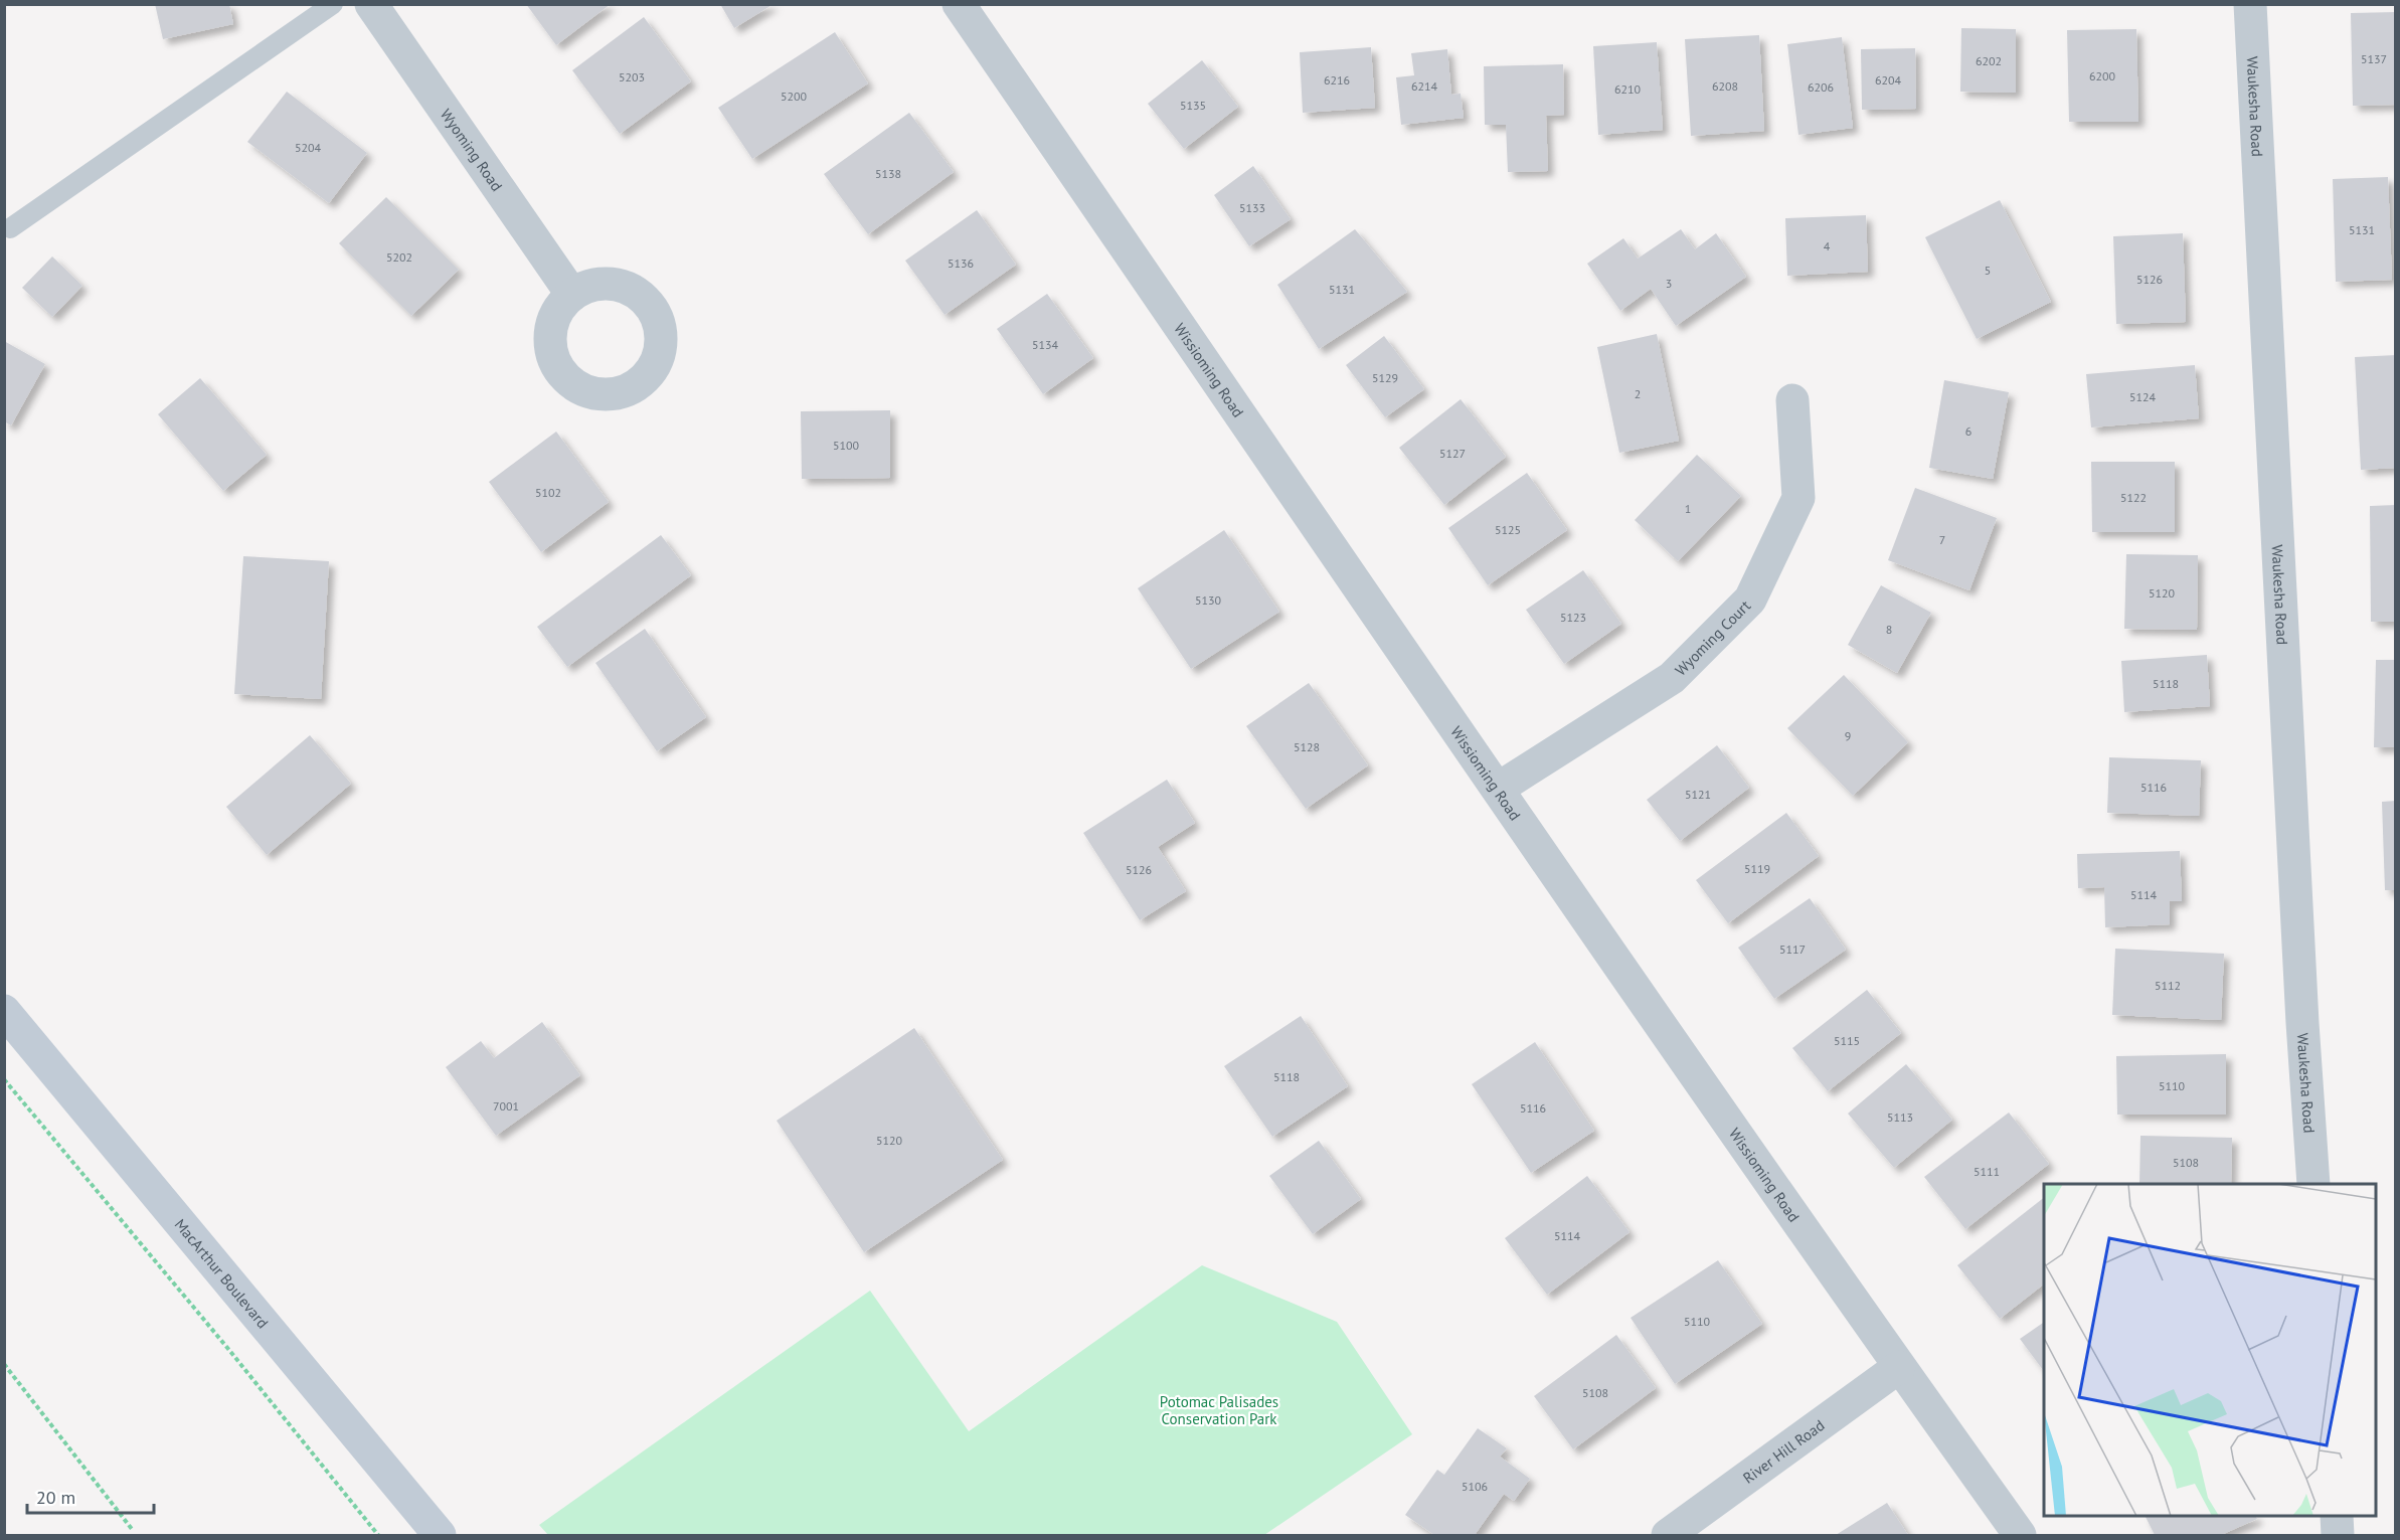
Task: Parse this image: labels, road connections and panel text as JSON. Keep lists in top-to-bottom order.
{
  "streets": {
    "main road": ["MacArthur Boulevard"],
    "street": [
      "Waukesha Road",
      "Wyoming Road",
      "Wissioming Road",
      "Wyoming Court",
      "River Hill Road"
    ]
  },
  "crossings": [
    ["Wissioming Road", "Wyoming Court"],
    ["Wissioming Road", "River Hill Road"]
  ],
  "parks": ["Potomac Palisades Conservation Park"],
  "house_numbers": [
    "5137",
    "6202",
    "6200",
    "5203",
    "6216",
    "6204",
    "6214",
    "6208",
    "6206",
    "6210",
    "5200",
    "5135",
    "5204",
    "5138",
    "5133",
    "5131",
    "4",
    "5202",
    "5136",
    "5",
    "5126",
    "3",
    "5131",
    "5134",
    "5129",
    "2",
    "5124",
    "6",
    "5100",
    "5127",
    "5102",
    "5122",
    "1",
    "5125",
    "7",
    "5120",
    "5130",
    "5123",
    "8",
    "5118",
    "9",
    "5128",
    "5116",
    "5121",
    "5119",
    "5126",
    "5114",
    "5117",
    "5112",
    "5115",
    "5118",
    "5110",
    "7001",
    "5116",
    "5113",
    "5120",
    "5108",
    "5111",
    "5114",
    "5110",
    "5108",
    "5106"
  ],
  "scale_bar": "20 m"
}
